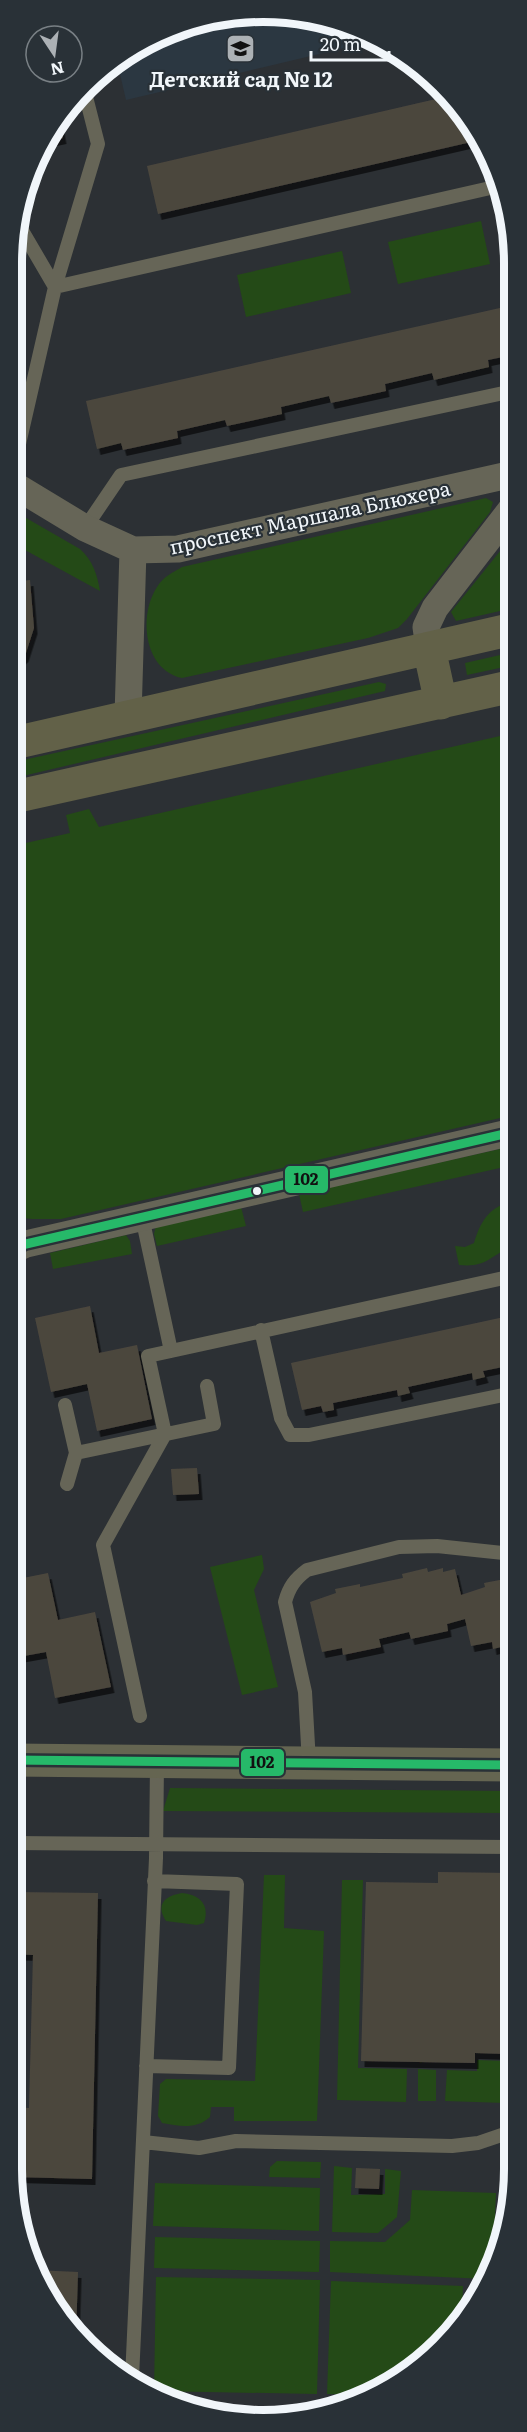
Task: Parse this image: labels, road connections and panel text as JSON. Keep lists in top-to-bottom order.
{
  "streets": {
    "street": ["проспект Маршала Блюхера"]
  },
  "places": {
    "school or university": ["Детский сад № 12"]
  },
  "lines": ["transit line 102"],
  "scale_bar": "20 m",
  "north": "bottom"
}
